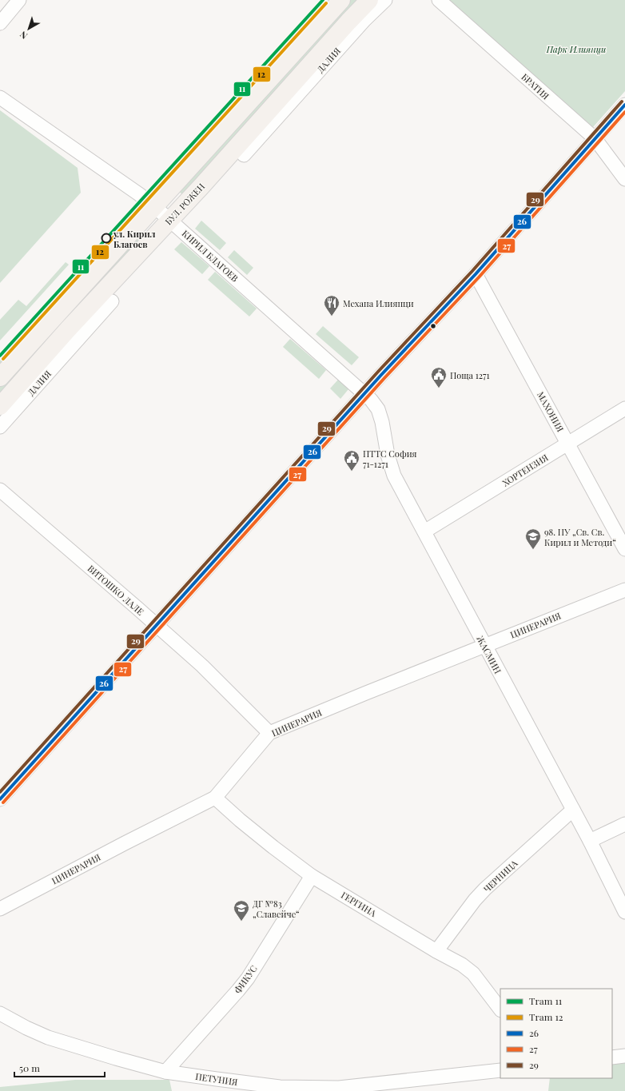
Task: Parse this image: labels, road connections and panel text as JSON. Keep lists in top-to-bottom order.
{
  "streets": {
    "main road": ["БУЛ. РОЖЕН"],
    "street": [
      "ДАЛИЯ",
      "БРАТИЯ",
      "КИРИЛ БЛАГОЕВ",
      "МАХОНИЯ",
      "ХОРТЕНЗИЯ",
      "ВИТОШКО ЛАЛЕ",
      "ЦИНЕРАРИЯ",
      "ЖАСМИН",
      "ЧЕРНИЦА",
      "ГЕРГИНА",
      "ФИКУС",
      "ПЕТУНИЯ"
    ]
  },
  "crossings": [
    ["ДАЛИЯ", "БУЛ. РОЖЕН"],
    ["БУЛ. РОЖЕН", "КИРИЛ БЛАГОЕВ"],
    ["КИРИЛ БЛАГОЕВ", "ЖАСМИН"],
    ["МАХОНИЯ", "ХОРТЕНЗИЯ"],
    ["ХОРТЕНЗИЯ", "ЖАСМИН"],
    ["ВИТОШКО ЛАЛЕ", "ЦИНЕРАРИЯ"],
    ["ЦИНЕРАРИЯ", "ЖАСМИН"],
    ["ЦИНЕРАРИЯ", "ГЕРГИНА"],
    ["ЖАСМИН", "ЧЕРНИЦА"],
    ["ЧЕРНИЦА", "ГЕРГИНА"],
    ["ГЕРГИНА", "ФИКУС"],
    ["ФИКУС", "ПЕТУНИЯ"]
  ],
  "parks": ["Парк Илиянци"],
  "places": {
    "other": ["ул. Кирил Благоев"],
    "restaurant": ["Механа Илиянци"],
    "public building": ["Поща 1271", "ПТТС София 71-1271"],
    "school or university": ["98. НУ „Св. Св. Кирил и Методи“", "ДГ №83 „Славейче“"]
  },
  "lines": [
    "tram line 11",
    "tram line 12",
    "transit line 29",
    "transit line 26",
    "transit line 27"
  ],
  "legend": [
    "Tram 11",
    "Tram 12",
    "26",
    "27",
    "29"
  ],
  "scale_bar": "50 m",
  "north": "bottom left"
}
